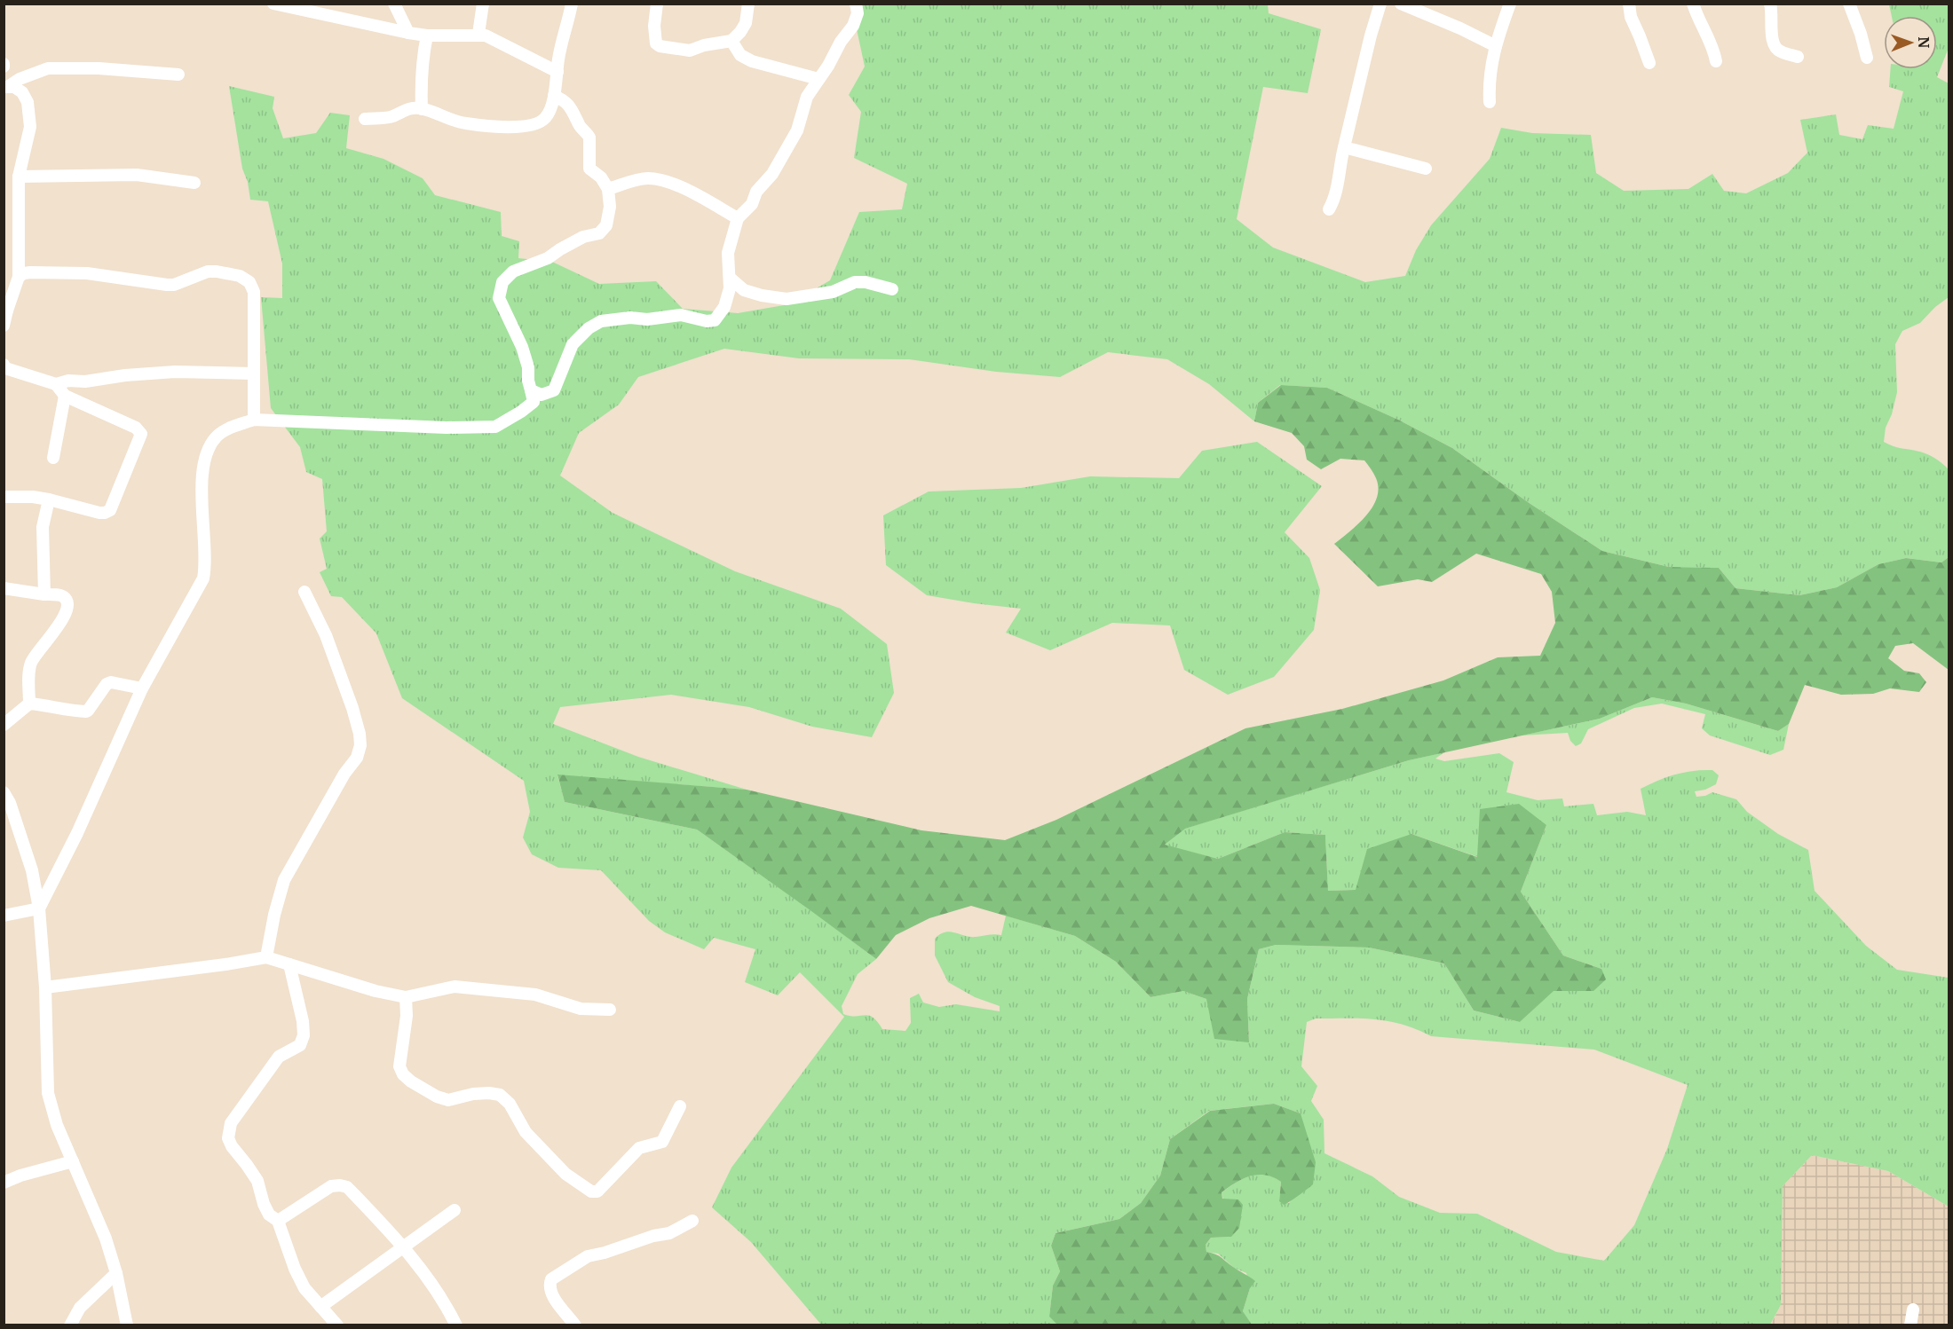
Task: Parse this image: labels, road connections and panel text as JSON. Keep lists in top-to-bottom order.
{
  "north": "right"
}
